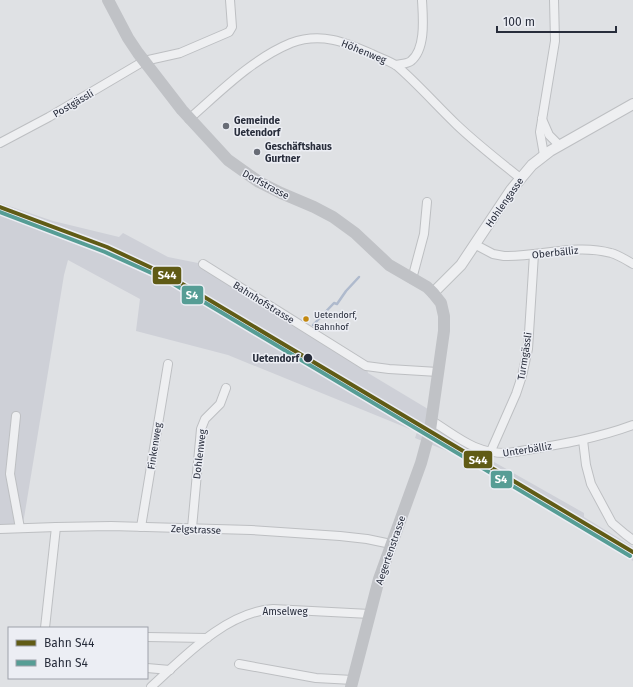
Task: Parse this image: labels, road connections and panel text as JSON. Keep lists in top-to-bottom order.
{
  "streets": {
    "main road": ["Dorfstrasse", "Aegertenstrasse"],
    "street": [
      "Höhenweg",
      "Postgässli",
      "Hohlengasse",
      "Oberbälliz",
      "Bahnhofstrasse",
      "Turmgässli",
      "Finkenweg",
      "Unterbälliz",
      "Dohlenweg",
      "Zelgstrasse",
      "Amselweg"
    ]
  },
  "crossings": [
    ["Höhenweg", "Dorfstrasse"],
    ["Höhenweg", "Hohlengasse"],
    ["Postgässli", "Dorfstrasse"],
    ["Dorfstrasse", "Hohlengasse"],
    ["Dorfstrasse", "Bahnhofstrasse"],
    ["Dorfstrasse", "Unterbälliz"],
    ["Dorfstrasse", "Aegertenstrasse"],
    ["Hohlengasse", "Oberbälliz"],
    ["Oberbälliz", "Turmgässli"],
    ["Turmgässli", "Unterbälliz"],
    ["Finkenweg", "Zelgstrasse"],
    ["Unterbälliz", "Aegertenstrasse"],
    ["Dohlenweg", "Zelgstrasse"],
    ["Zelgstrasse", "Aegertenstrasse"],
    ["Aegertenstrasse", "Amselweg"]
  ],
  "places": [
    "Gemeinde Uetendorf",
    "Geschäftshaus Gurtner",
    "Uetendorf, Bahnhof",
    "Uetendorf"
  ],
  "lines": ["rail line S44", "rail line S4"],
  "legend": ["Bahn S44", "Bahn S4"],
  "scale_bar": "100 m"
}
